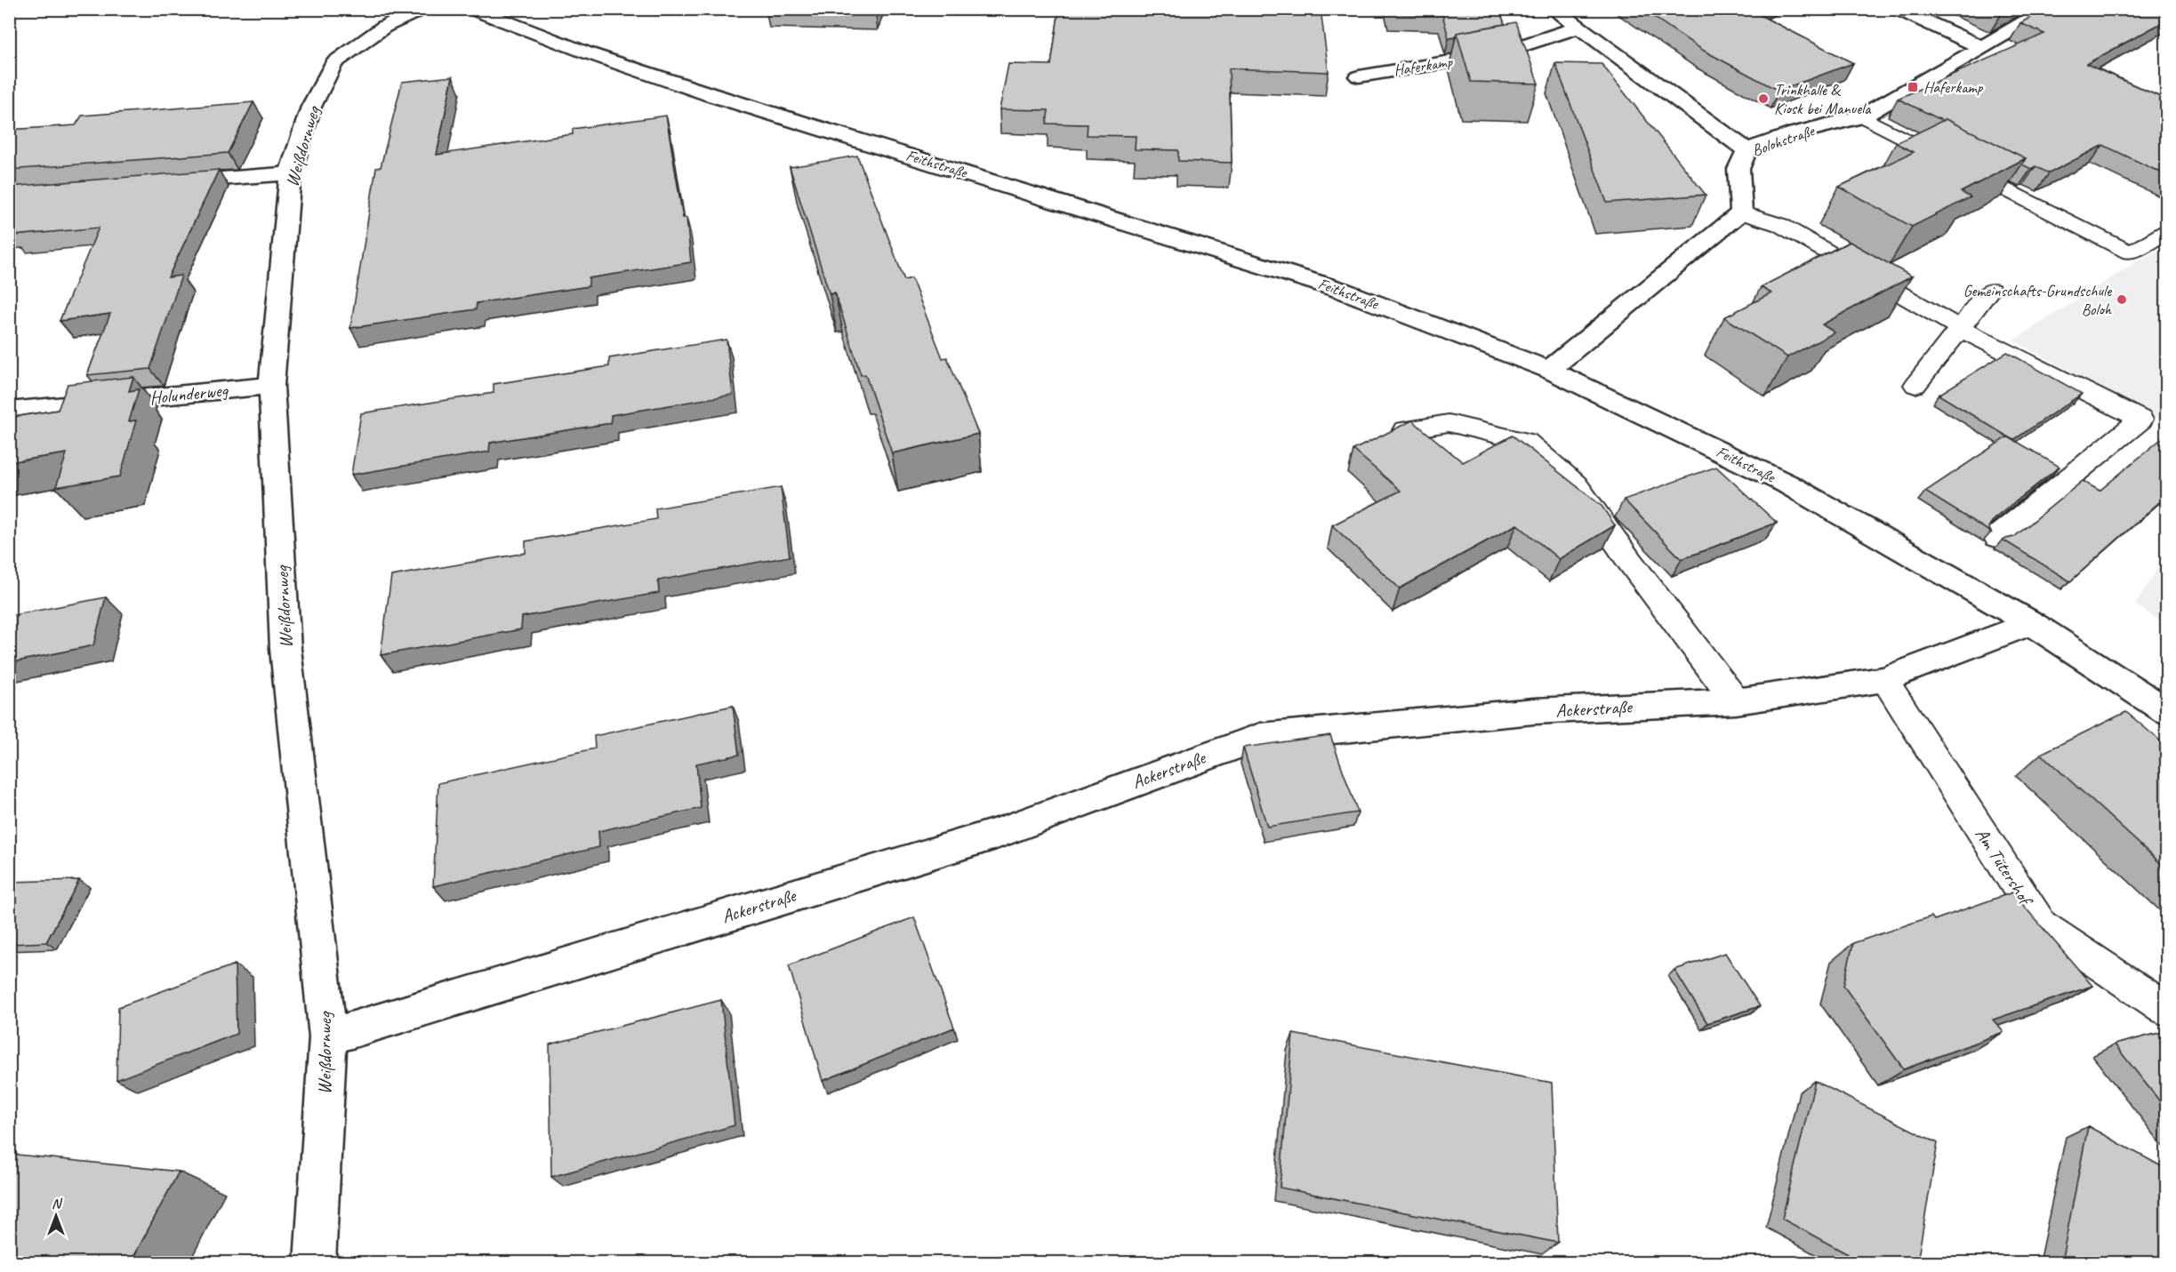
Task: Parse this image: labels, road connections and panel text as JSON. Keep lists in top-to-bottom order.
{
  "streets": {
    "street": [
      "Haferkamp",
      "Bolohstraße",
      "Weißdornweg",
      "Feithstraße",
      "Holunderweg",
      "Ackerstraße"
    ],
    "lane": ["Am Tütershof"]
  },
  "crossings": [
    ["Weißdornweg", "Holunderweg"],
    ["Weißdornweg", "Ackerstraße"],
    ["Feithstraße", "Ackerstraße"],
    ["Ackerstraße", "Am Tütershof"]
  ],
  "places": {
    "transit": ["Haferkamp"],
    "other": ["Trinkhalle & Kiosk bei Manuela", "Gemeinschafts-Grundschule Boloh"]
  },
  "north": "top"
}
